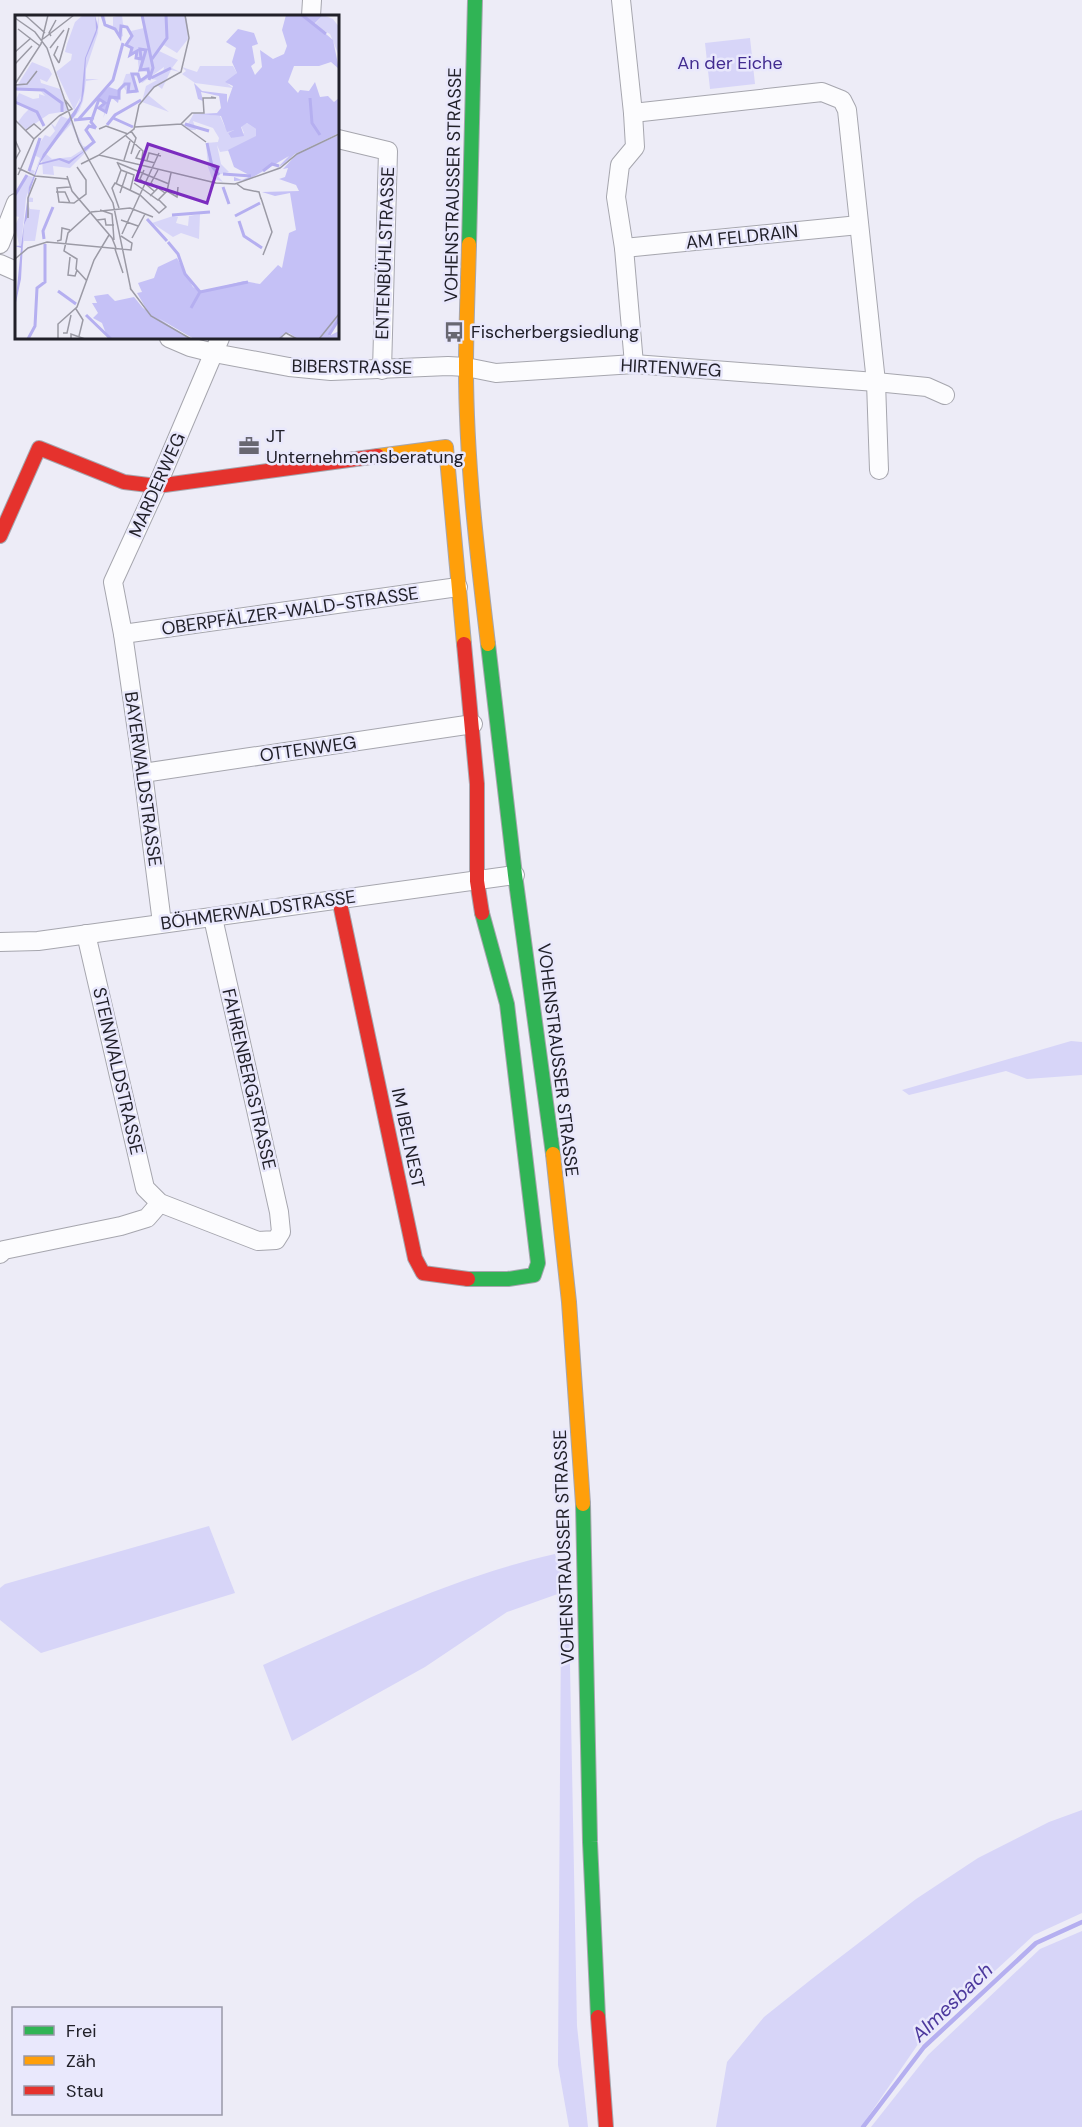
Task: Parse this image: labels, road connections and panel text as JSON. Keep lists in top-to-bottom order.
{
  "streets": {
    "main road": ["VOHENSTRAUSSER STRASSE", "IM IBELNEST"],
    "street": [
      "AM FELDRAIN",
      "ENTENBÜHLSTRASSE",
      "BIBERSTRASSE",
      "HIRTENWEG",
      "MARDERWEG",
      "OBERPFÄLZER-WALD-STRASSE",
      "OTTENWEG",
      "BAYERWALDSTRASSE",
      "BÖHMERWALDSTRASSE",
      "STEINWALDSTRASSE",
      "FAHRENBERGSTRASSE"
    ]
  },
  "crossings": [
    ["VOHENSTRAUSSER STRASSE", "BIBERSTRASSE"],
    ["VOHENSTRAUSSER STRASSE", "HIRTENWEG"],
    ["VOHENSTRAUSSER STRASSE", "BÖHMERWALDSTRASSE"],
    ["ENTENBÜHLSTRASSE", "BIBERSTRASSE"],
    ["BIBERSTRASSE", "HIRTENWEG"],
    ["BIBERSTRASSE", "MARDERWEG"],
    ["MARDERWEG", "OBERPFÄLZER-WALD-STRASSE"],
    ["MARDERWEG", "BAYERWALDSTRASSE"],
    ["OBERPFÄLZER-WALD-STRASSE", "BAYERWALDSTRASSE"],
    ["OTTENWEG", "BAYERWALDSTRASSE"],
    ["BAYERWALDSTRASSE", "BÖHMERWALDSTRASSE"],
    ["BÖHMERWALDSTRASSE", "STEINWALDSTRASSE"],
    ["BÖHMERWALDSTRASSE", "FAHRENBERGSTRASSE"],
    ["BÖHMERWALDSTRASSE", "IM IBELNEST"],
    ["STEINWALDSTRASSE", "FAHRENBERGSTRASSE"]
  ],
  "water": ["Almesbach"],
  "parks": ["An der Eiche"],
  "places": {
    "bus stop": ["Fischerbergsiedlung"],
    "office": ["JT Unternehmensberatung"]
  },
  "legend": ["Frei", "Zäh", "Stau"]
}
